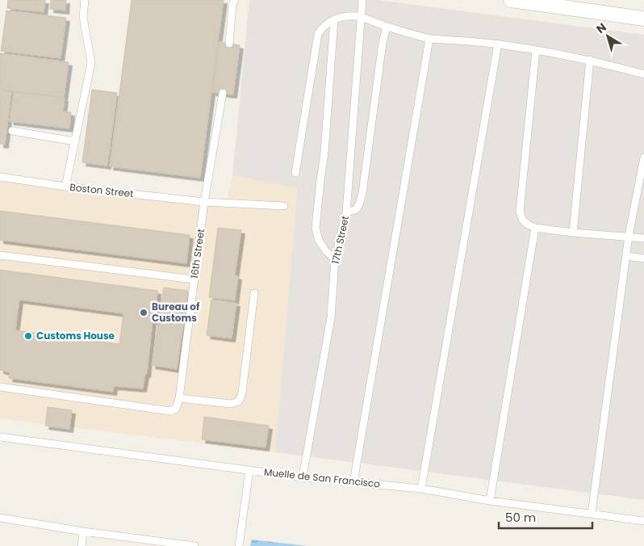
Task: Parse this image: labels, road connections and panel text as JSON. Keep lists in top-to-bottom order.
{
  "streets": {
    "lane": [
      "Boston Street",
      "17th Street",
      "16th Street",
      "Muelle de San Francisco"
    ]
  },
  "crossings": [
    ["Boston Street", "16th Street"],
    ["17th Street", "Muelle de San Francisco"]
  ],
  "places": ["Bureau of Customs", "Customs House"],
  "scale_bar": "50 m",
  "north": "top left"
}
